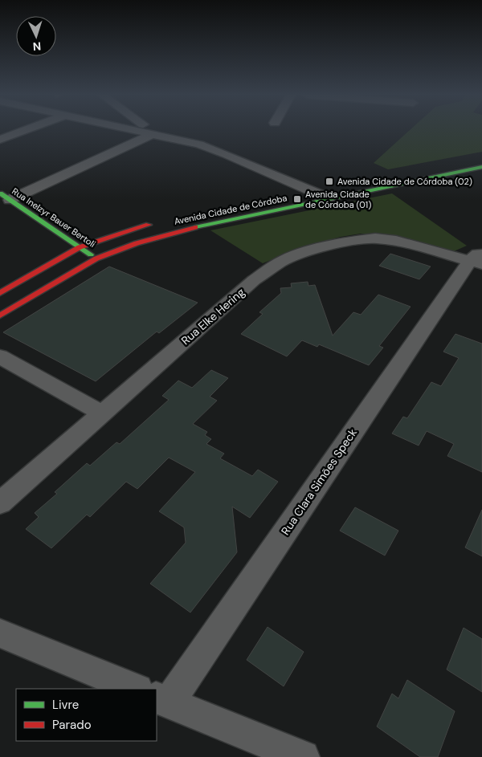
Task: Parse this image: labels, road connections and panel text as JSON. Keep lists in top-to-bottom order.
{
  "streets": {
    "street": [
      "Avenida Cidade de Córdoba",
      "Rua Inelzyr Bauer Bertoli",
      "Rua Elke Hering",
      "Rua Clara Simões Speck"
    ]
  },
  "crossings": [
    ["Avenida Cidade de Córdoba", "Rua Inelzyr Bauer Bertoli"],
    ["Rua Elke Hering", "Rua Clara Simões Speck"]
  ],
  "places": {
    "transit": ["Avenida Cidade de Córdoba (02)", "Avenida Cidade de Córdoba (01)"]
  },
  "legend": ["Livre", "Parado"],
  "north": "bottom"
}
